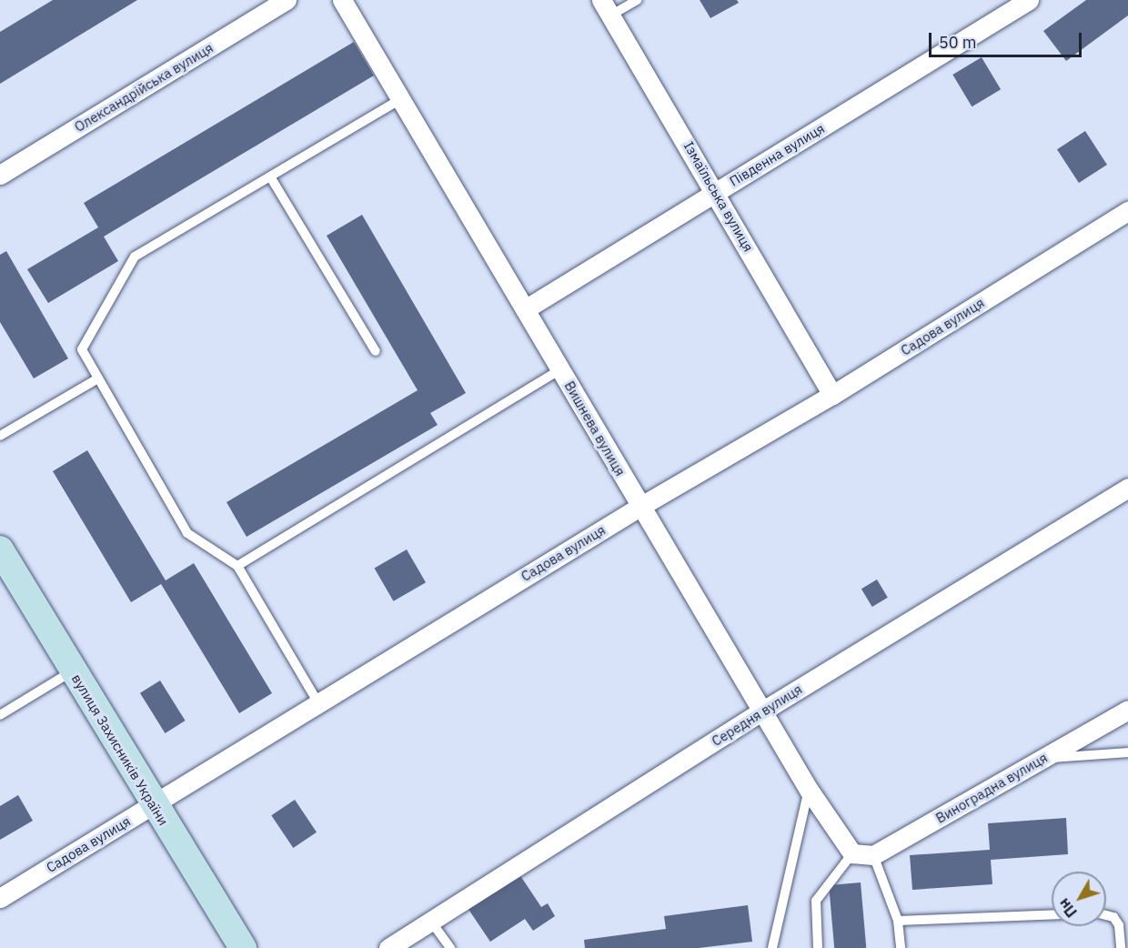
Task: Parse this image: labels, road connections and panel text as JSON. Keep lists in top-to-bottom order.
{
  "streets": {
    "main road": ["вулиця Захисників України"],
    "street": [
      "Олександрійська вулиця",
      "Південна вулиця",
      "Ізмаїльська вулиця",
      "Садова вулиця",
      "Вишнева вулиця",
      "Середня вулиця",
      "Виноградна вулиця"
    ]
  },
  "crossings": [
    ["Південна вулиця", "Ізмаїльська вулиця"],
    ["Південна вулиця", "Вишнева вулиця"],
    ["Ізмаїльська вулиця", "Садова вулиця"],
    ["Садова вулиця", "Вишнева вулиця"],
    ["Садова вулиця", "вулиця Захисників України"],
    ["Вишнева вулиця", "Середня вулиця"]
  ],
  "scale_bar": "50 m",
  "north": "bottom left"
}
